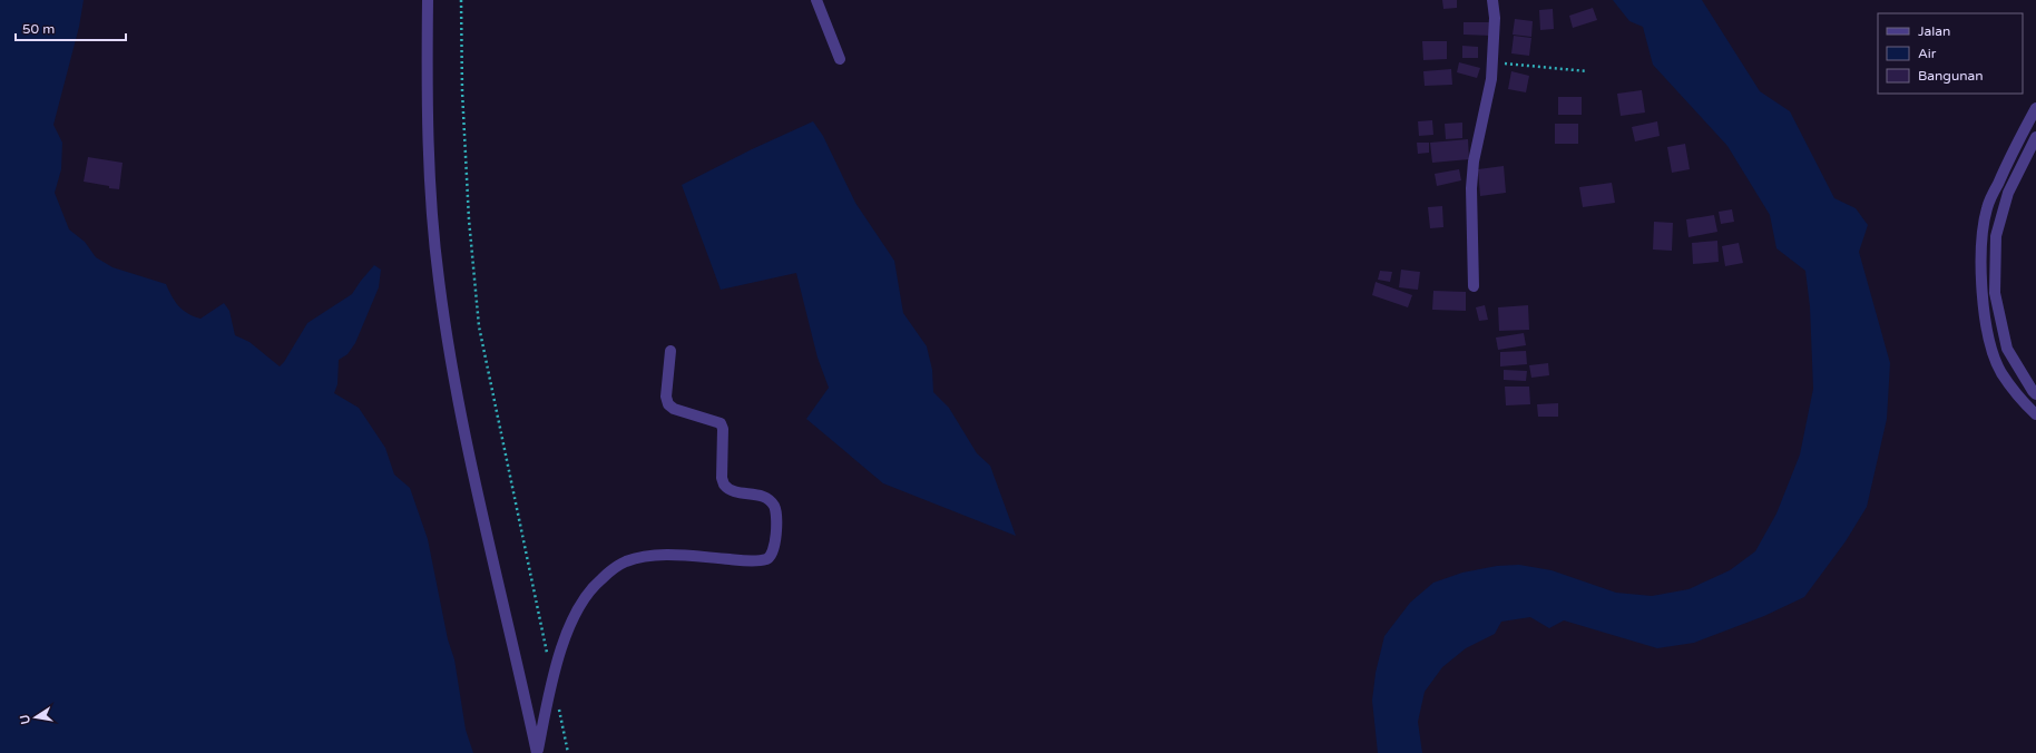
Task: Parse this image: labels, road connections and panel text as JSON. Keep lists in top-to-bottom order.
{
  "legend": ["Jalan", "Air", "Bangunan"],
  "scale_bar": "50 m",
  "north": "left"
}
